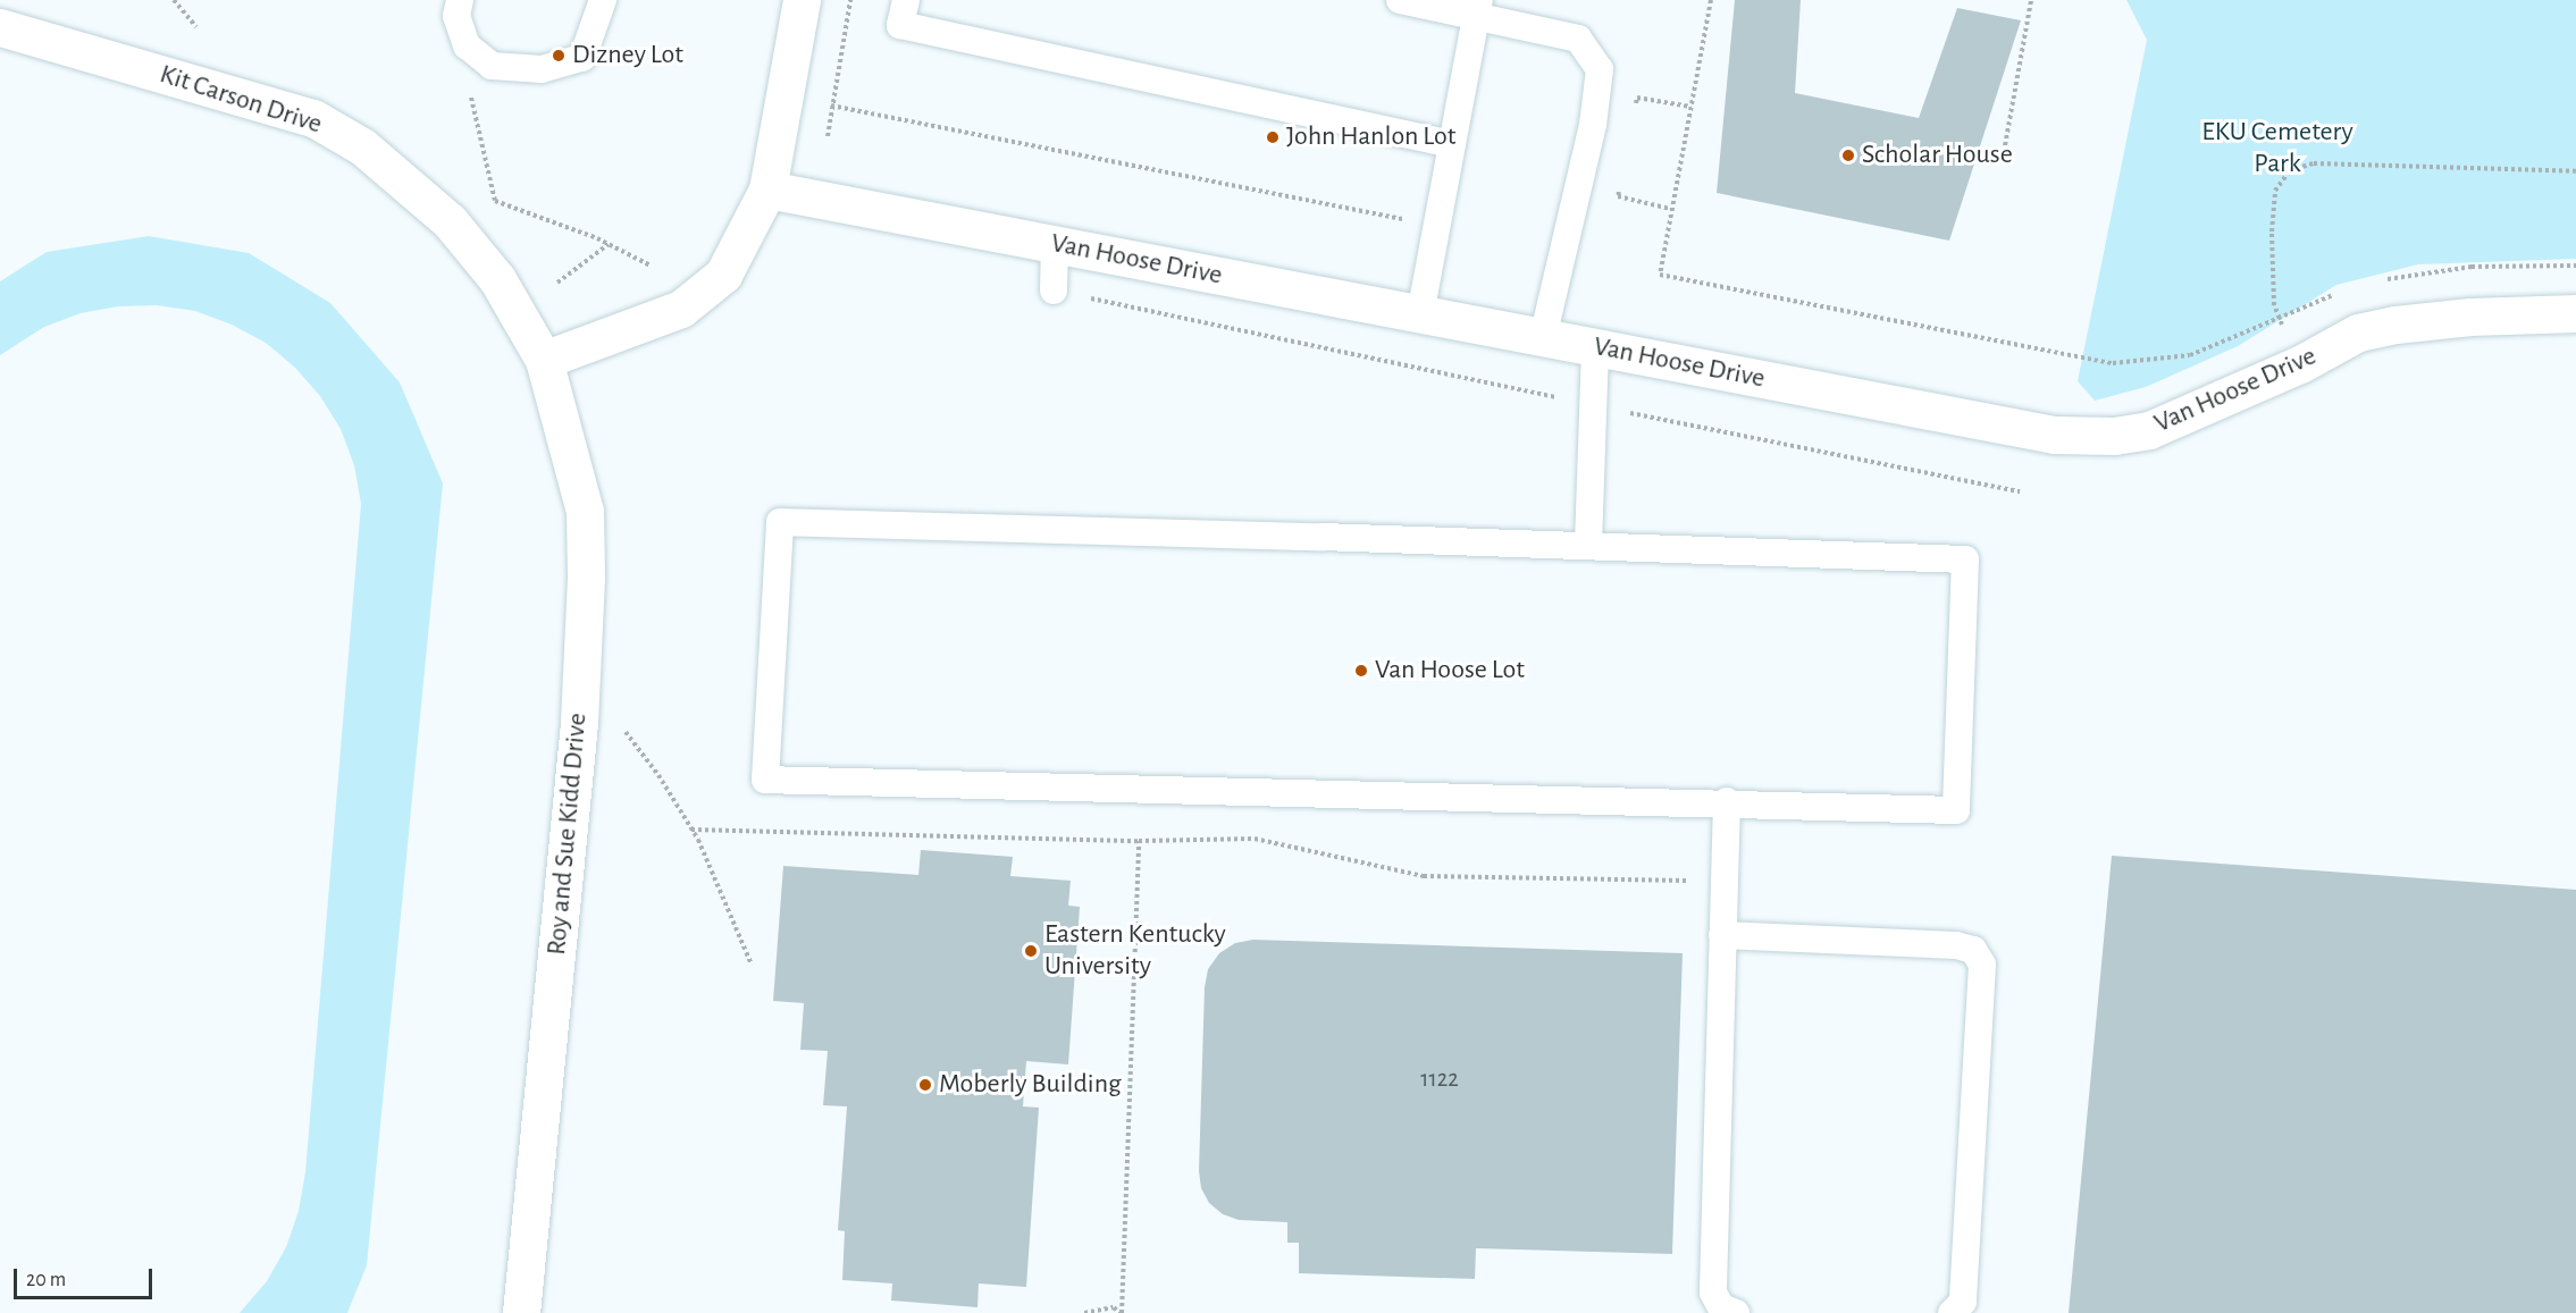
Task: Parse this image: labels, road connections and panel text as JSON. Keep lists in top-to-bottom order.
{
  "streets": {
    "street": ["Kit Carson Drive", "Van Hoose Drive", "Roy and Sue Kidd Drive"]
  },
  "crossings": [
    ["Kit Carson Drive", "Roy and Sue Kidd Drive"]
  ],
  "parks": ["EKU Cemetery Park"],
  "places": [
    "Dizney Lot",
    "John Hanlon Lot",
    "Scholar House",
    "Van Hoose Lot",
    "Eastern Kentucky University",
    "Moberly Building"
  ],
  "house_numbers": ["1122"],
  "scale_bar": "20 m"
}
